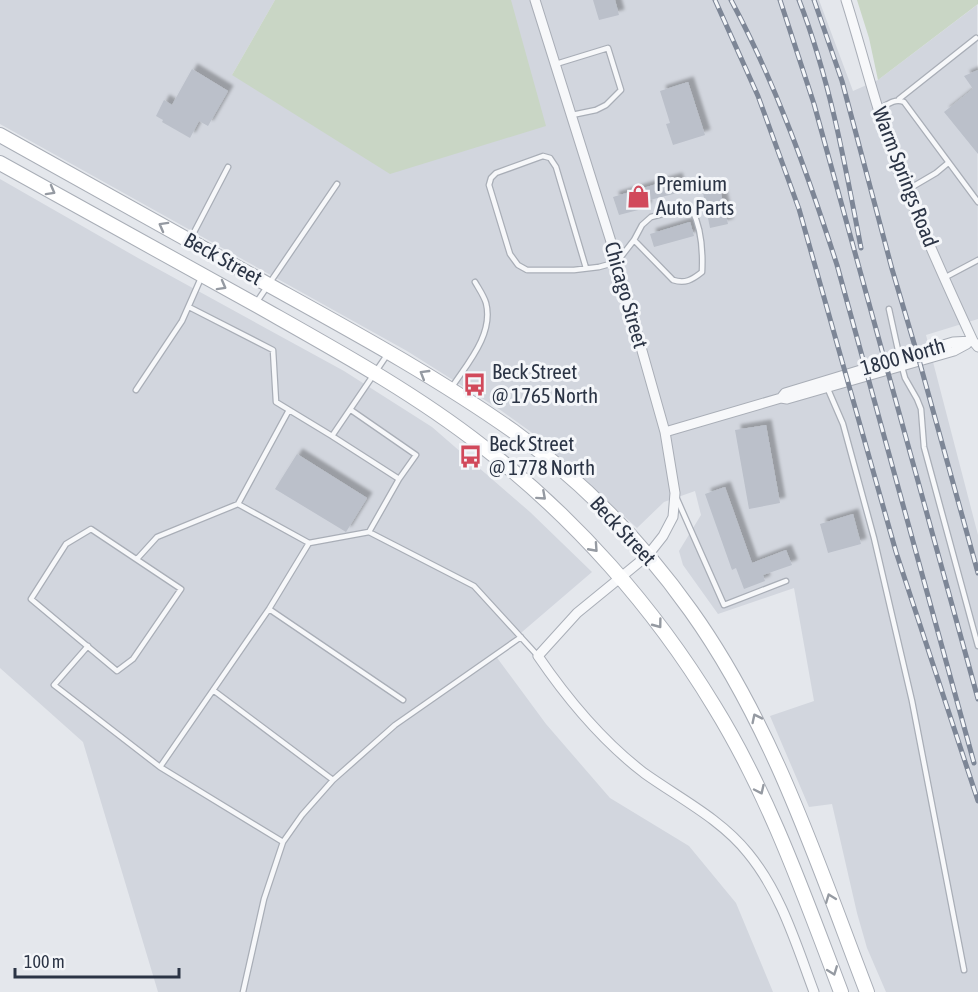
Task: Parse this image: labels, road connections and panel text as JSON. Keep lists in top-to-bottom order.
{
  "streets": {
    "main road": ["Beck Street"],
    "street": ["Warm Springs Road", "Chicago Street", "1800 North"]
  },
  "crossings": [
    ["Warm Springs Road", "1800 North"],
    ["Beck Street", "Chicago Street"],
    ["Chicago Street", "1800 North"]
  ],
  "places": {
    "shop": ["Premium Auto Parts"],
    "bus stop": ["Beck Street @ 1765 North", "Beck Street @ 1778 North"]
  },
  "scale_bar": "100 m"
}
